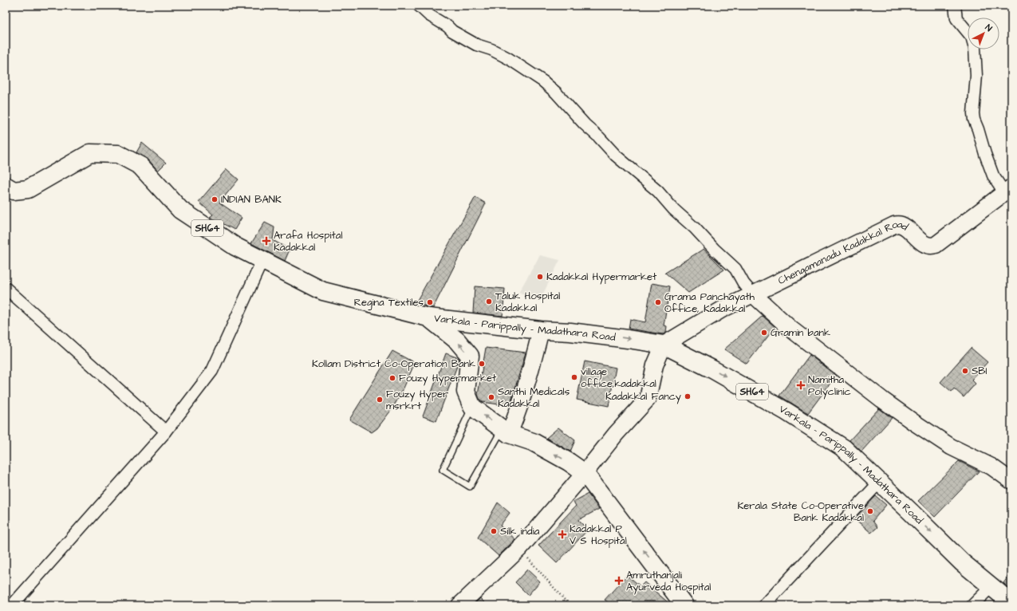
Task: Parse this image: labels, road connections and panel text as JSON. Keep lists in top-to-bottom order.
{
  "streets": {
    "main road": ["SH64", "Varkala - Parippally - Madathara Road"],
    "street": ["Chengamanadu Kadakkal Road"]
  },
  "crossings": [
    ["Chengamanadu Kadakkal Road", "Varkala - Parippally - Madathara Road"]
  ],
  "one_way": ["Varkala - Parippally - Madathara Road"],
  "places": {
    "other": [
      "INDIAN BANK",
      "Kadakkal Hypermarket",
      "Taluk Hospital Kadakkal",
      "Regina Textiles",
      "Grama Panchayath Office, Kadakkal",
      "Gramin bank",
      "Kollam District Co-Operation Bank",
      "SBI",
      "village office,kadakkal",
      "Fouzy Hypermarket",
      "Kadakkal Fancy",
      "Santhi Medicals Kadakkal",
      "Fouzy Hyper msrkrt",
      "Kerala State Co-Operative Bank Kadakkal",
      "Silk india"
    ],
    "health": [
      "Arafa Hospital Kadakkal",
      "Namitha Polyclinic",
      "Kadakkal P V S Hospital",
      "Amruthanjali Ayurveda Hospital"
    ]
  },
  "north": "top right"
}
